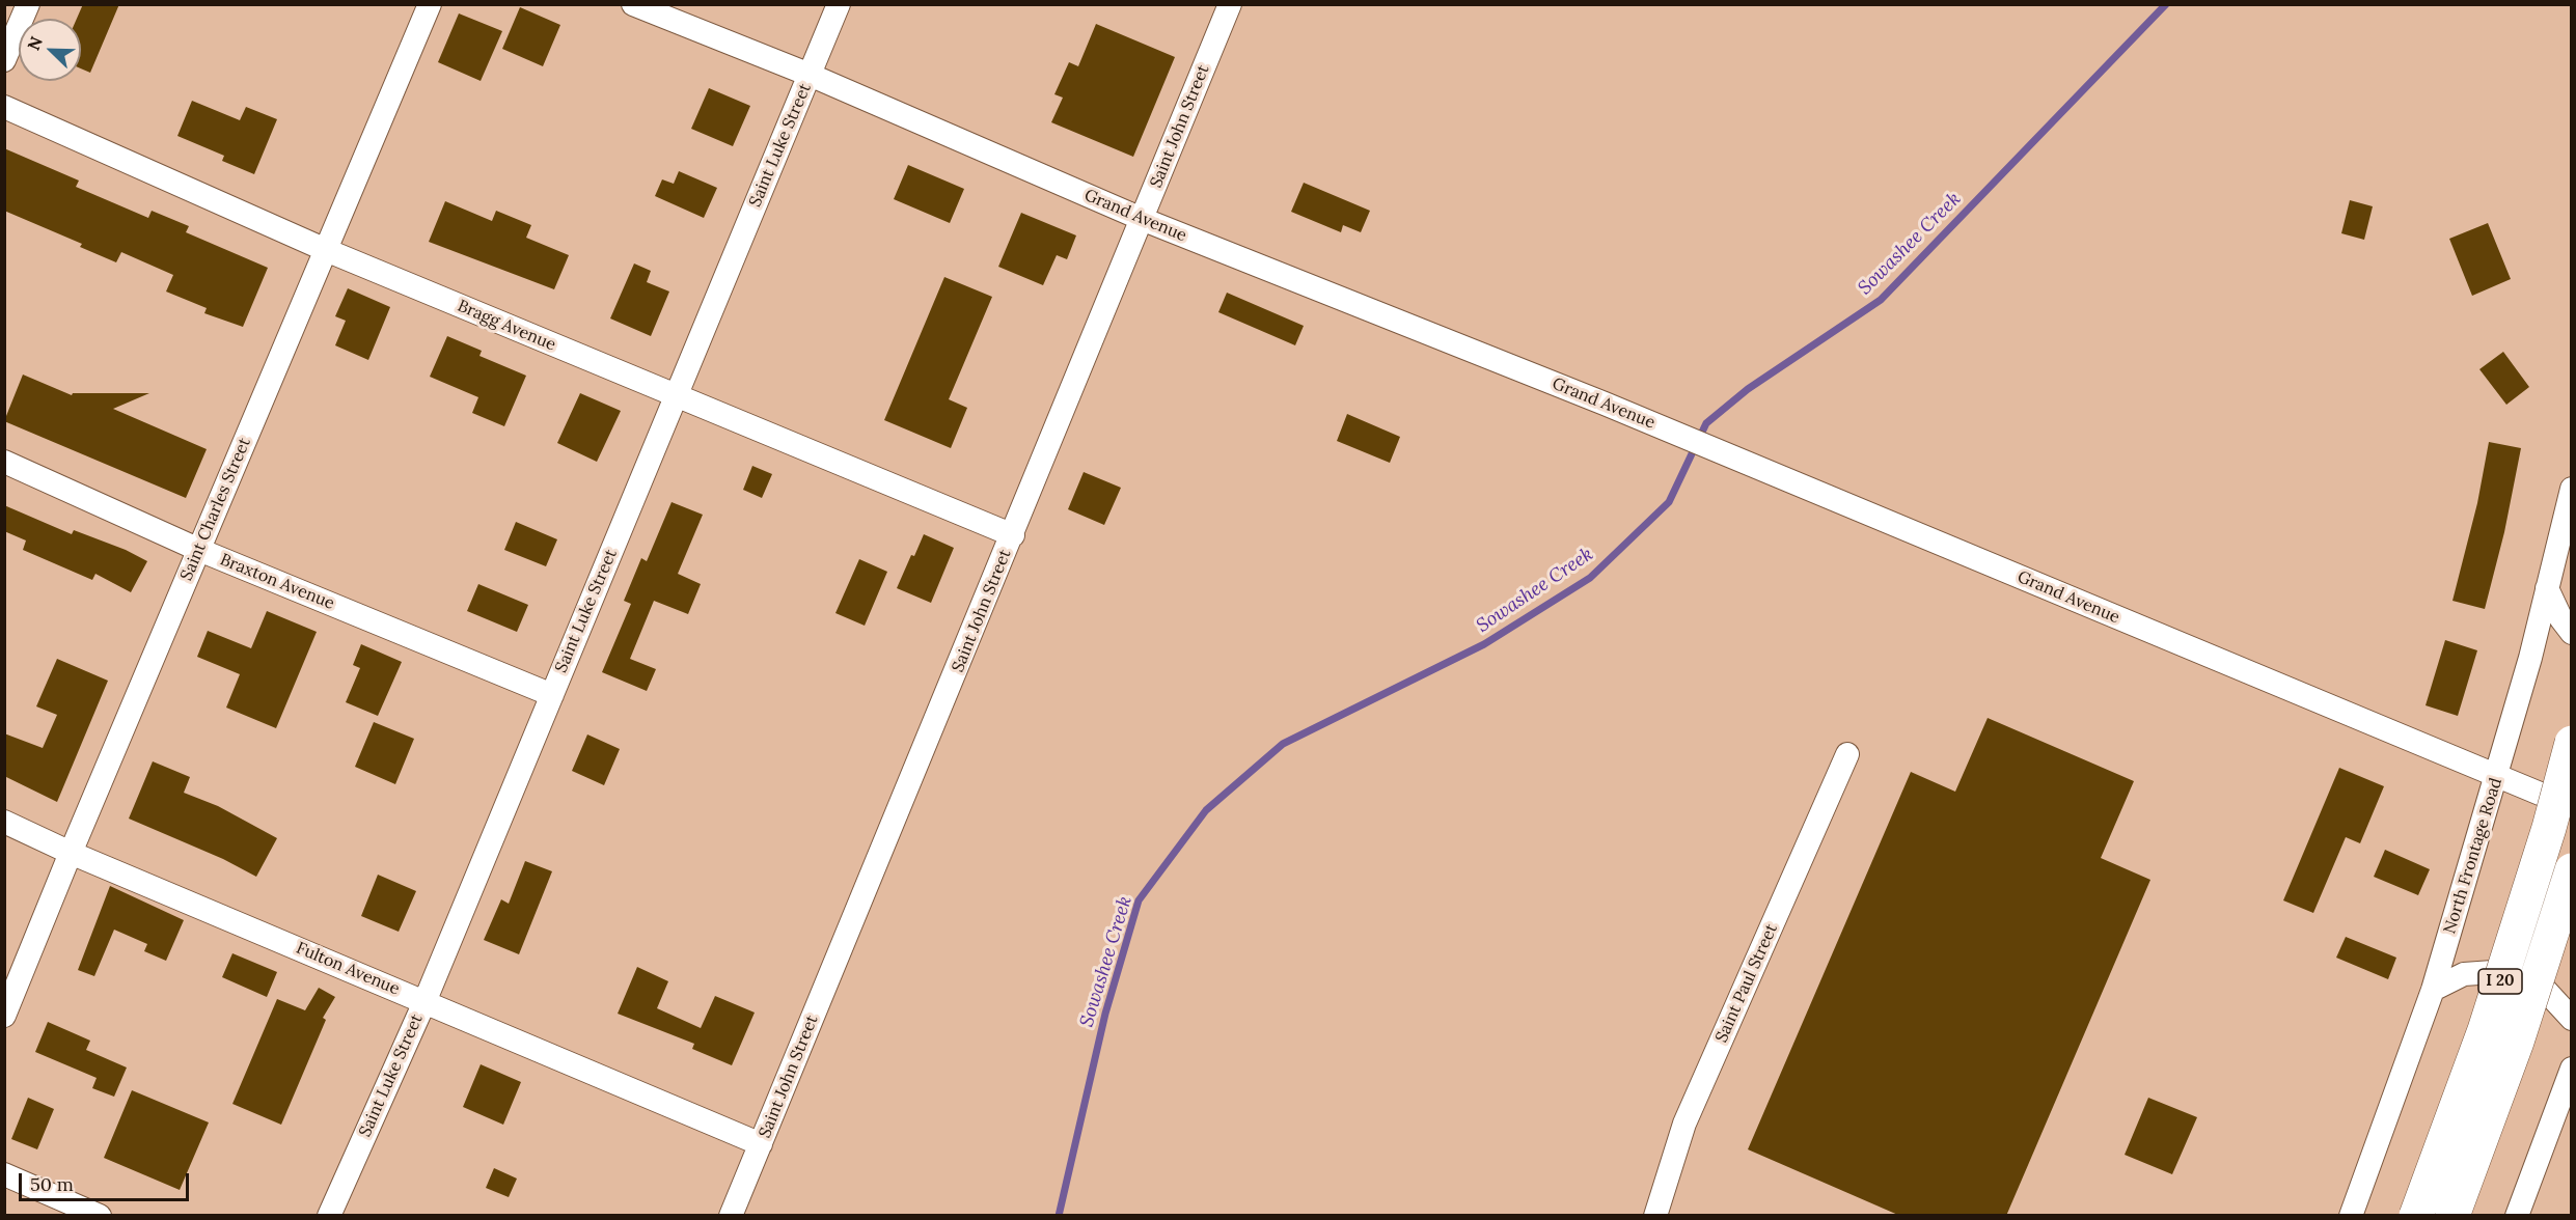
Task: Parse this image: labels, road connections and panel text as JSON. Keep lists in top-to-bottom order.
{
  "streets": {
    "highway": ["I 20"],
    "street": [
      "Saint John Street",
      "Saint Luke Street",
      "Grand Avenue",
      "Bragg Avenue",
      "Saint Charles Street",
      "Braxton Avenue",
      "North Frontage Road",
      "Fulton Avenue",
      "Saint Paul Street"
    ]
  },
  "crossings": [
    ["Saint John Street", "Grand Avenue"],
    ["Saint John Street", "Bragg Avenue"],
    ["Saint John Street", "Fulton Avenue"],
    ["Saint Luke Street", "Grand Avenue"],
    ["Saint Luke Street", "Bragg Avenue"],
    ["Saint Luke Street", "Braxton Avenue"],
    ["Saint Luke Street", "Fulton Avenue"],
    ["Grand Avenue", "North Frontage Road"],
    ["Bragg Avenue", "Saint Charles Street"],
    ["Saint Charles Street", "Braxton Avenue"],
    ["Saint Charles Street", "Fulton Avenue"]
  ],
  "water": ["Sowashee Creek"],
  "scale_bar": "50 m",
  "north": "top left"
}
